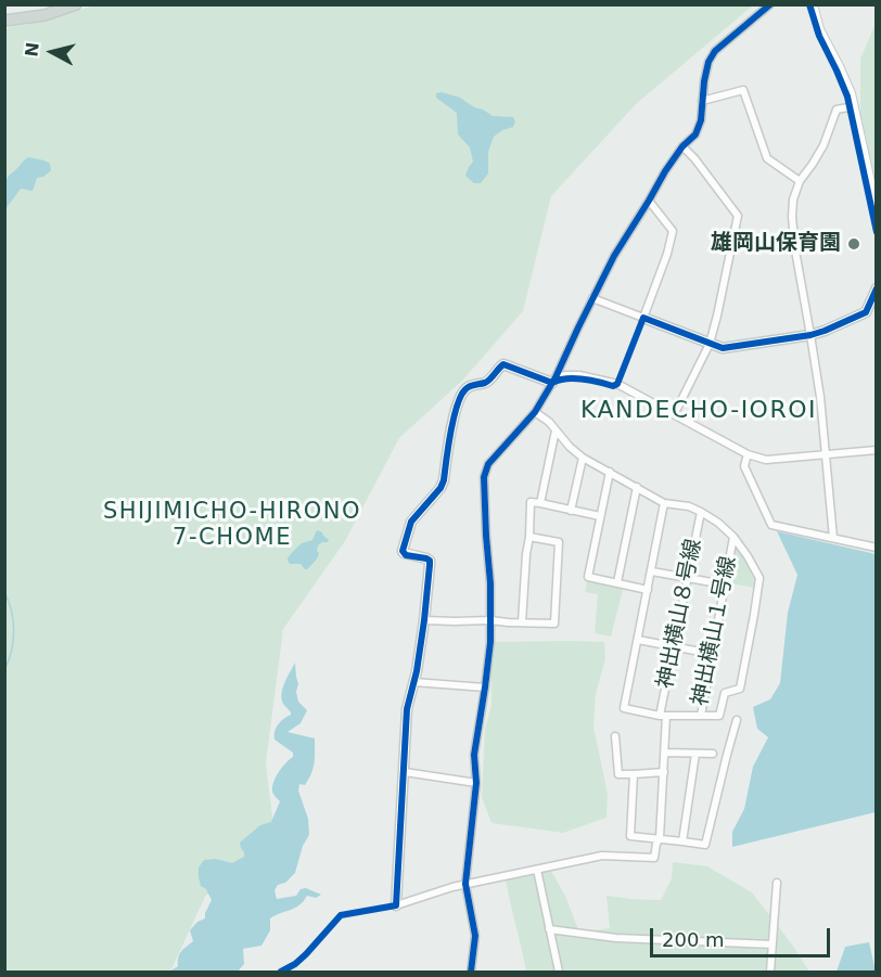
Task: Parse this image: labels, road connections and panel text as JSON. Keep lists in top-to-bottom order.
{
  "streets": {
    "street": ["神出横山８号線", "神出横山１号線"]
  },
  "crossings": [
    ["神出横山８号線", "神出横山１号線"]
  ],
  "districts": ["KANDECHO-IOROI", "SHIJIMICHO-HIRONO 7-CHOME"],
  "places": ["雄岡山保育園"],
  "scale_bar": "200 m",
  "north": "left"
}
